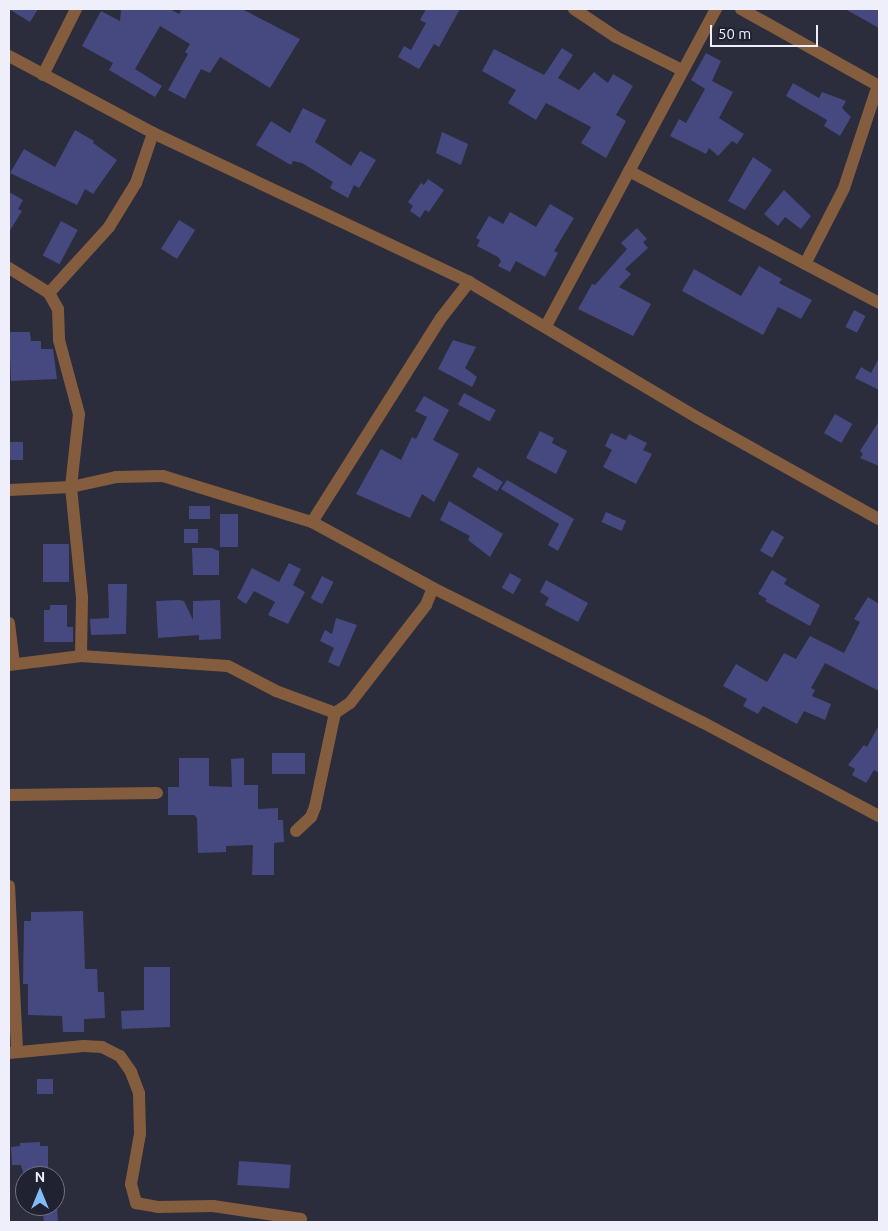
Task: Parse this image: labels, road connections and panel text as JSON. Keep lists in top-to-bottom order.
{
  "scale_bar": "50 m",
  "north": "top"
}
